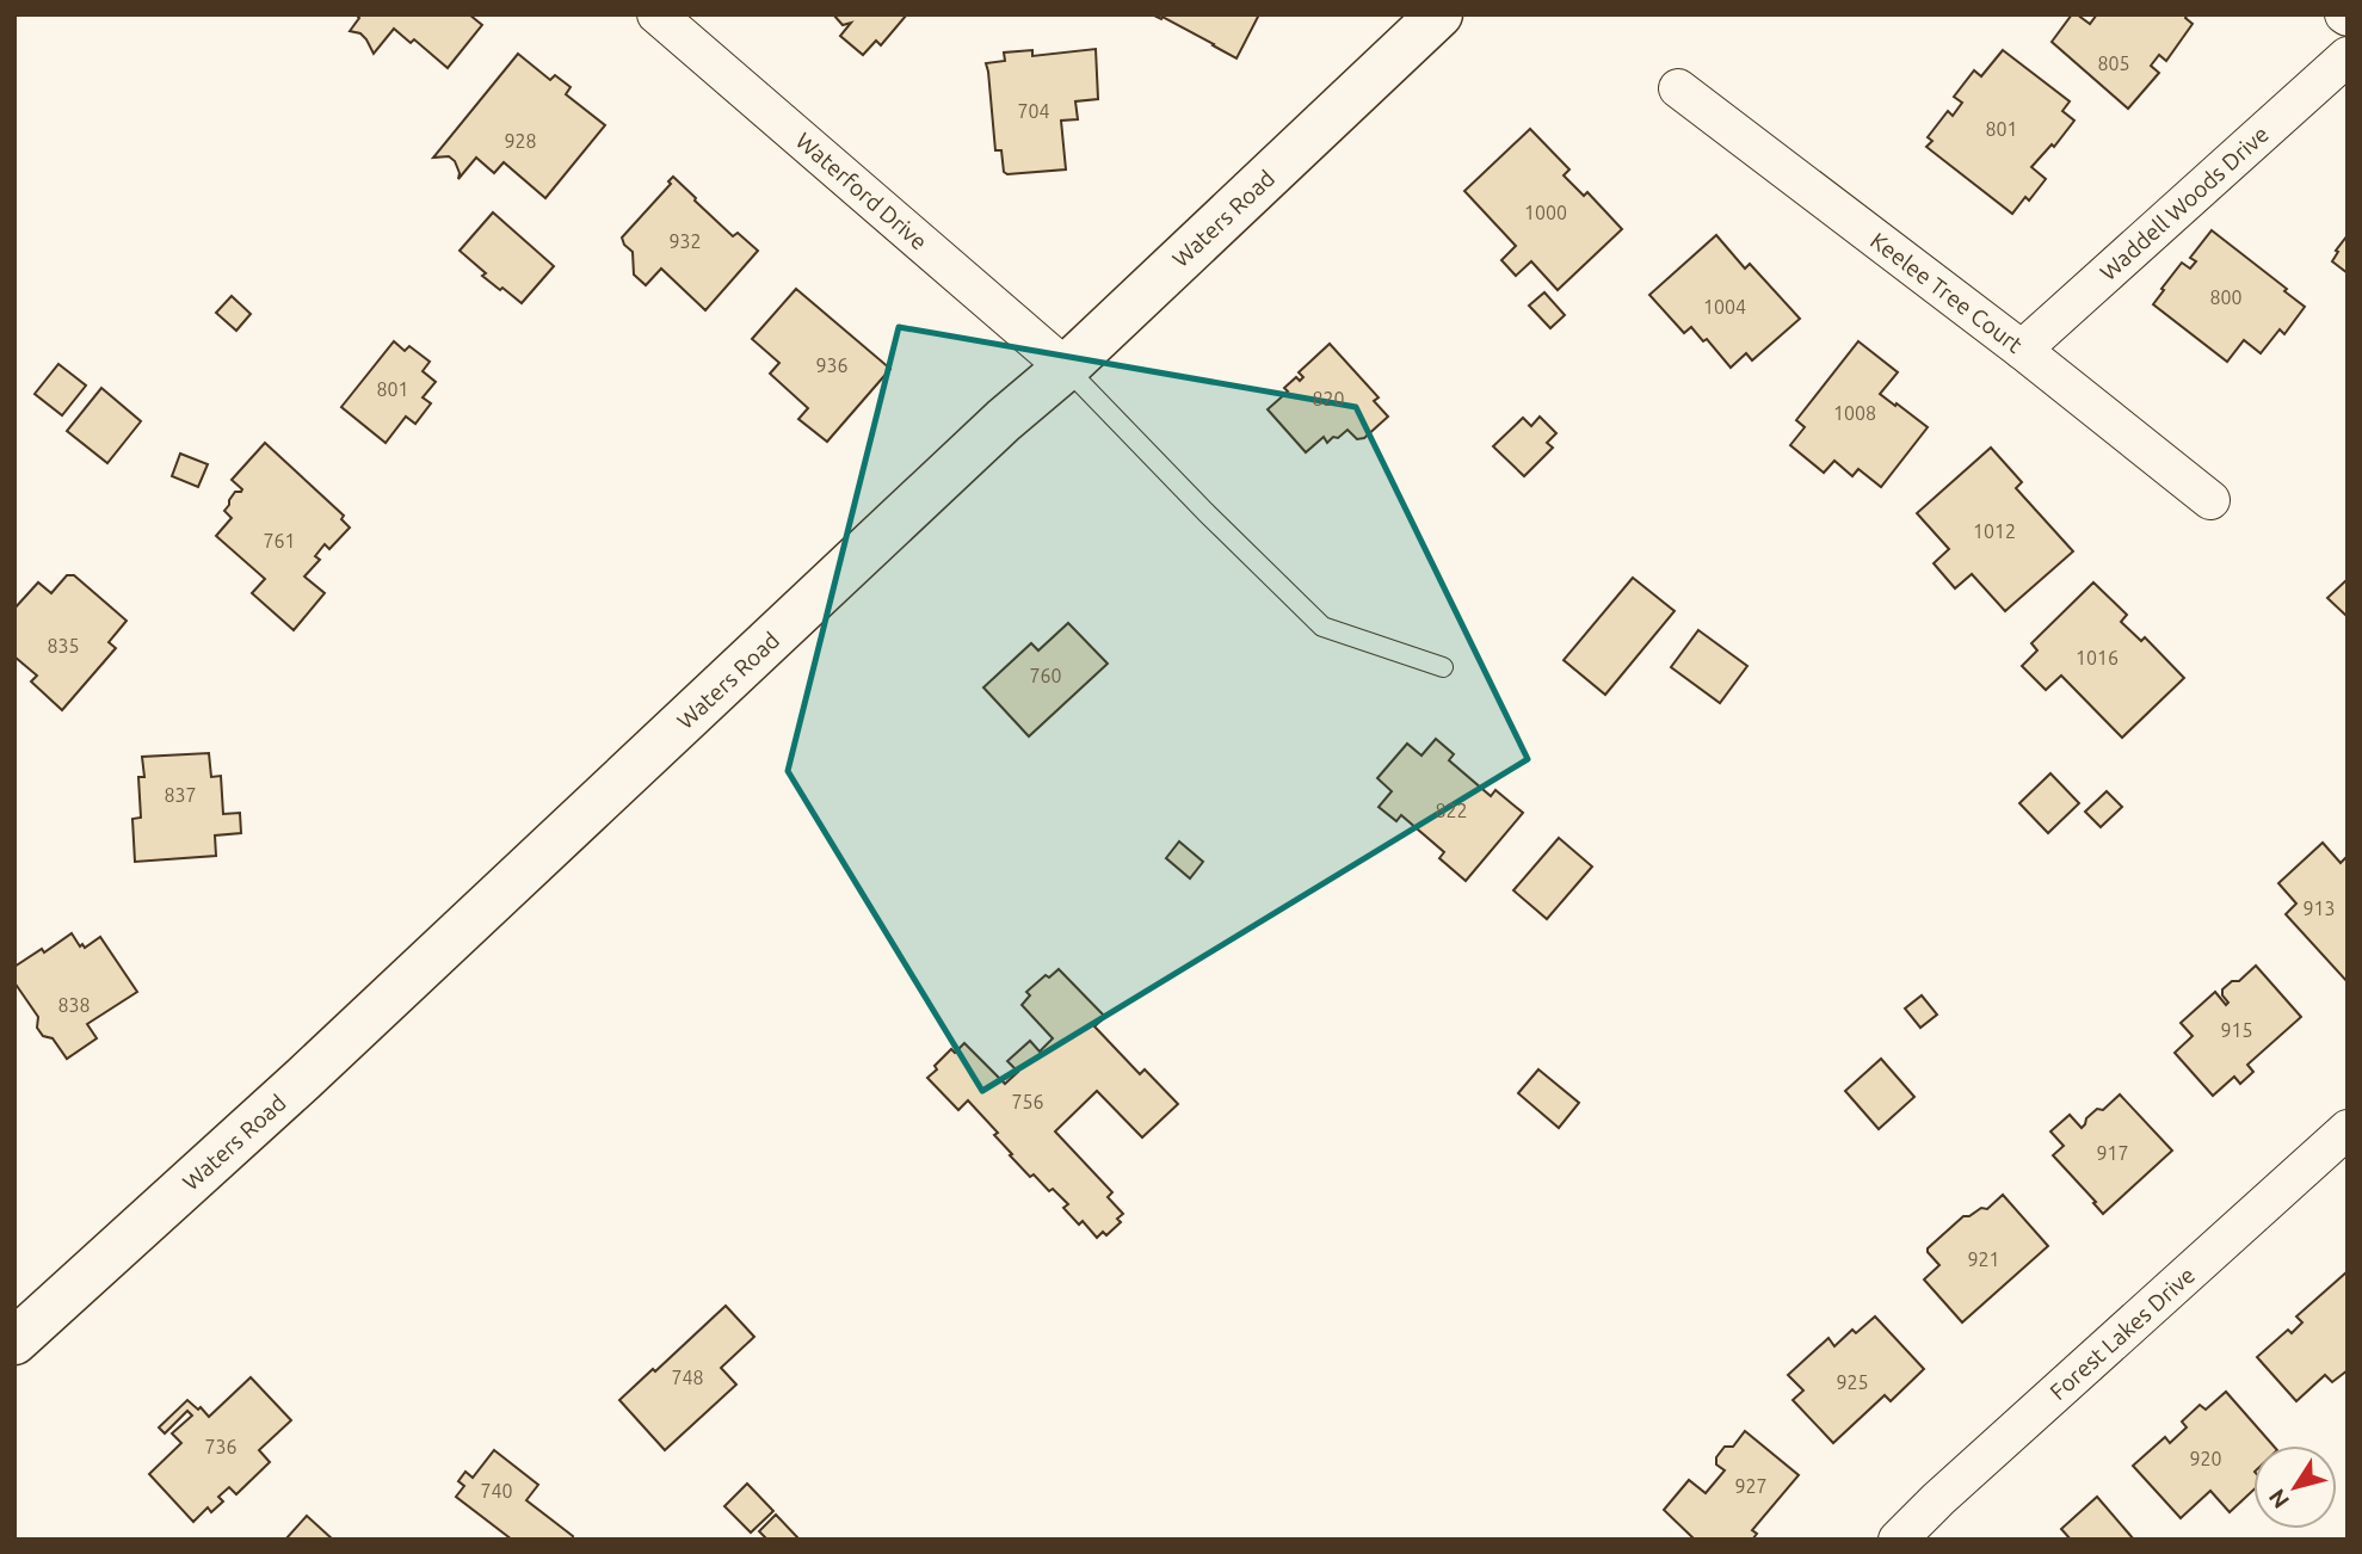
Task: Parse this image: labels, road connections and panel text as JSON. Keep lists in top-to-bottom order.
{
  "streets": {
    "street": [
      "Waterford Drive",
      "Waddell Woods Drive",
      "Waters Road",
      "Keelee Tree Court",
      "Forest Lakes Drive"
    ]
  },
  "crossings": [
    ["Waterford Drive", "Waters Road"],
    ["Waddell Woods Drive", "Keelee Tree Court"]
  ],
  "house_numbers": [
    "805",
    "704",
    "801",
    "928",
    "1000",
    "932",
    "800",
    "1004",
    "936",
    "801",
    "820",
    "1008",
    "1012",
    "761",
    "835",
    "1016",
    "760",
    "837",
    "822",
    "913",
    "838",
    "915",
    "756",
    "917",
    "921",
    "748",
    "925",
    "736",
    "920",
    "927",
    "740"
  ],
  "north": "bottom left"
}
